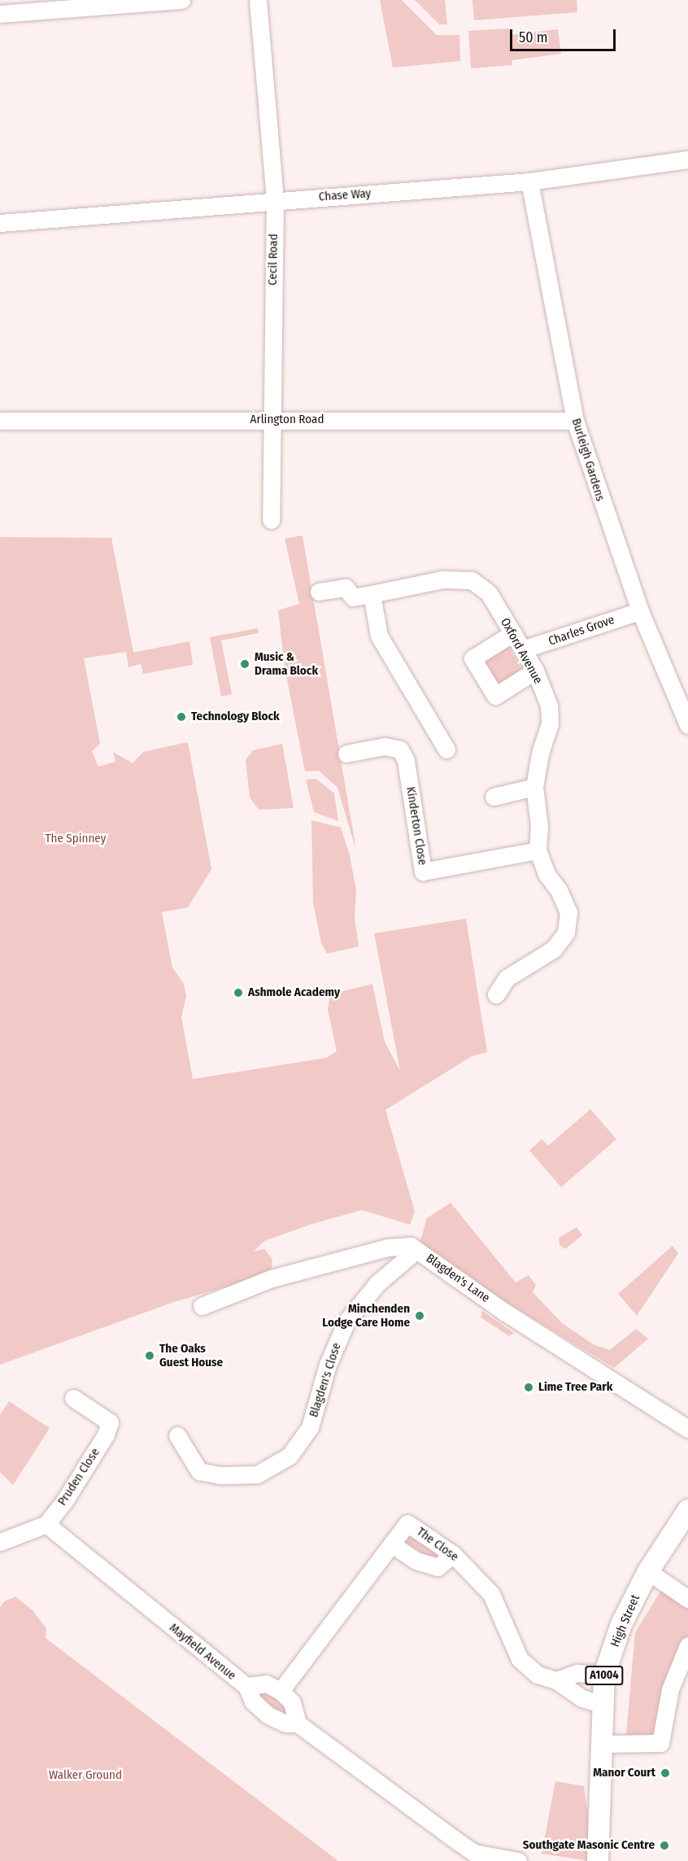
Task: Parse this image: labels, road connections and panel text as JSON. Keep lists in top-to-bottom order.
{
  "streets": {
    "main road": ["High Street", "A1004"],
    "street": [
      "Chase Way",
      "Cecil Road",
      "Arlington Road",
      "Burleigh Gardens",
      "Charles Grove",
      "Oxford Avenue",
      "Kinderton Close",
      "Blagden's Lane",
      "Blagden's Close",
      "Pruden Close",
      "The Close",
      "Mayfield Avenue"
    ]
  },
  "crossings": [
    ["Chase Way", "Cecil Road"],
    ["Chase Way", "Burleigh Gardens"],
    ["Cecil Road", "Arlington Road"],
    ["Arlington Road", "Burleigh Gardens"],
    ["Burleigh Gardens", "Charles Grove"],
    ["Charles Grove", "Oxford Avenue"],
    ["Oxford Avenue", "Kinderton Close"],
    ["Blagden's Lane", "Blagden's Close"],
    ["Pruden Close", "Mayfield Avenue"],
    ["The Close", "High Street"],
    ["The Close", "Mayfield Avenue"]
  ],
  "parks": ["The Spinney", "Walker Ground"],
  "places": [
    "Music & Drama Block",
    "Technology Block",
    "Ashmole Academy",
    "Minchenden Lodge Care Home",
    "The Oaks Guest House",
    "Lime Tree Park",
    "Manor Court",
    "Southgate Masonic Centre"
  ],
  "scale_bar": "50 m"
}
